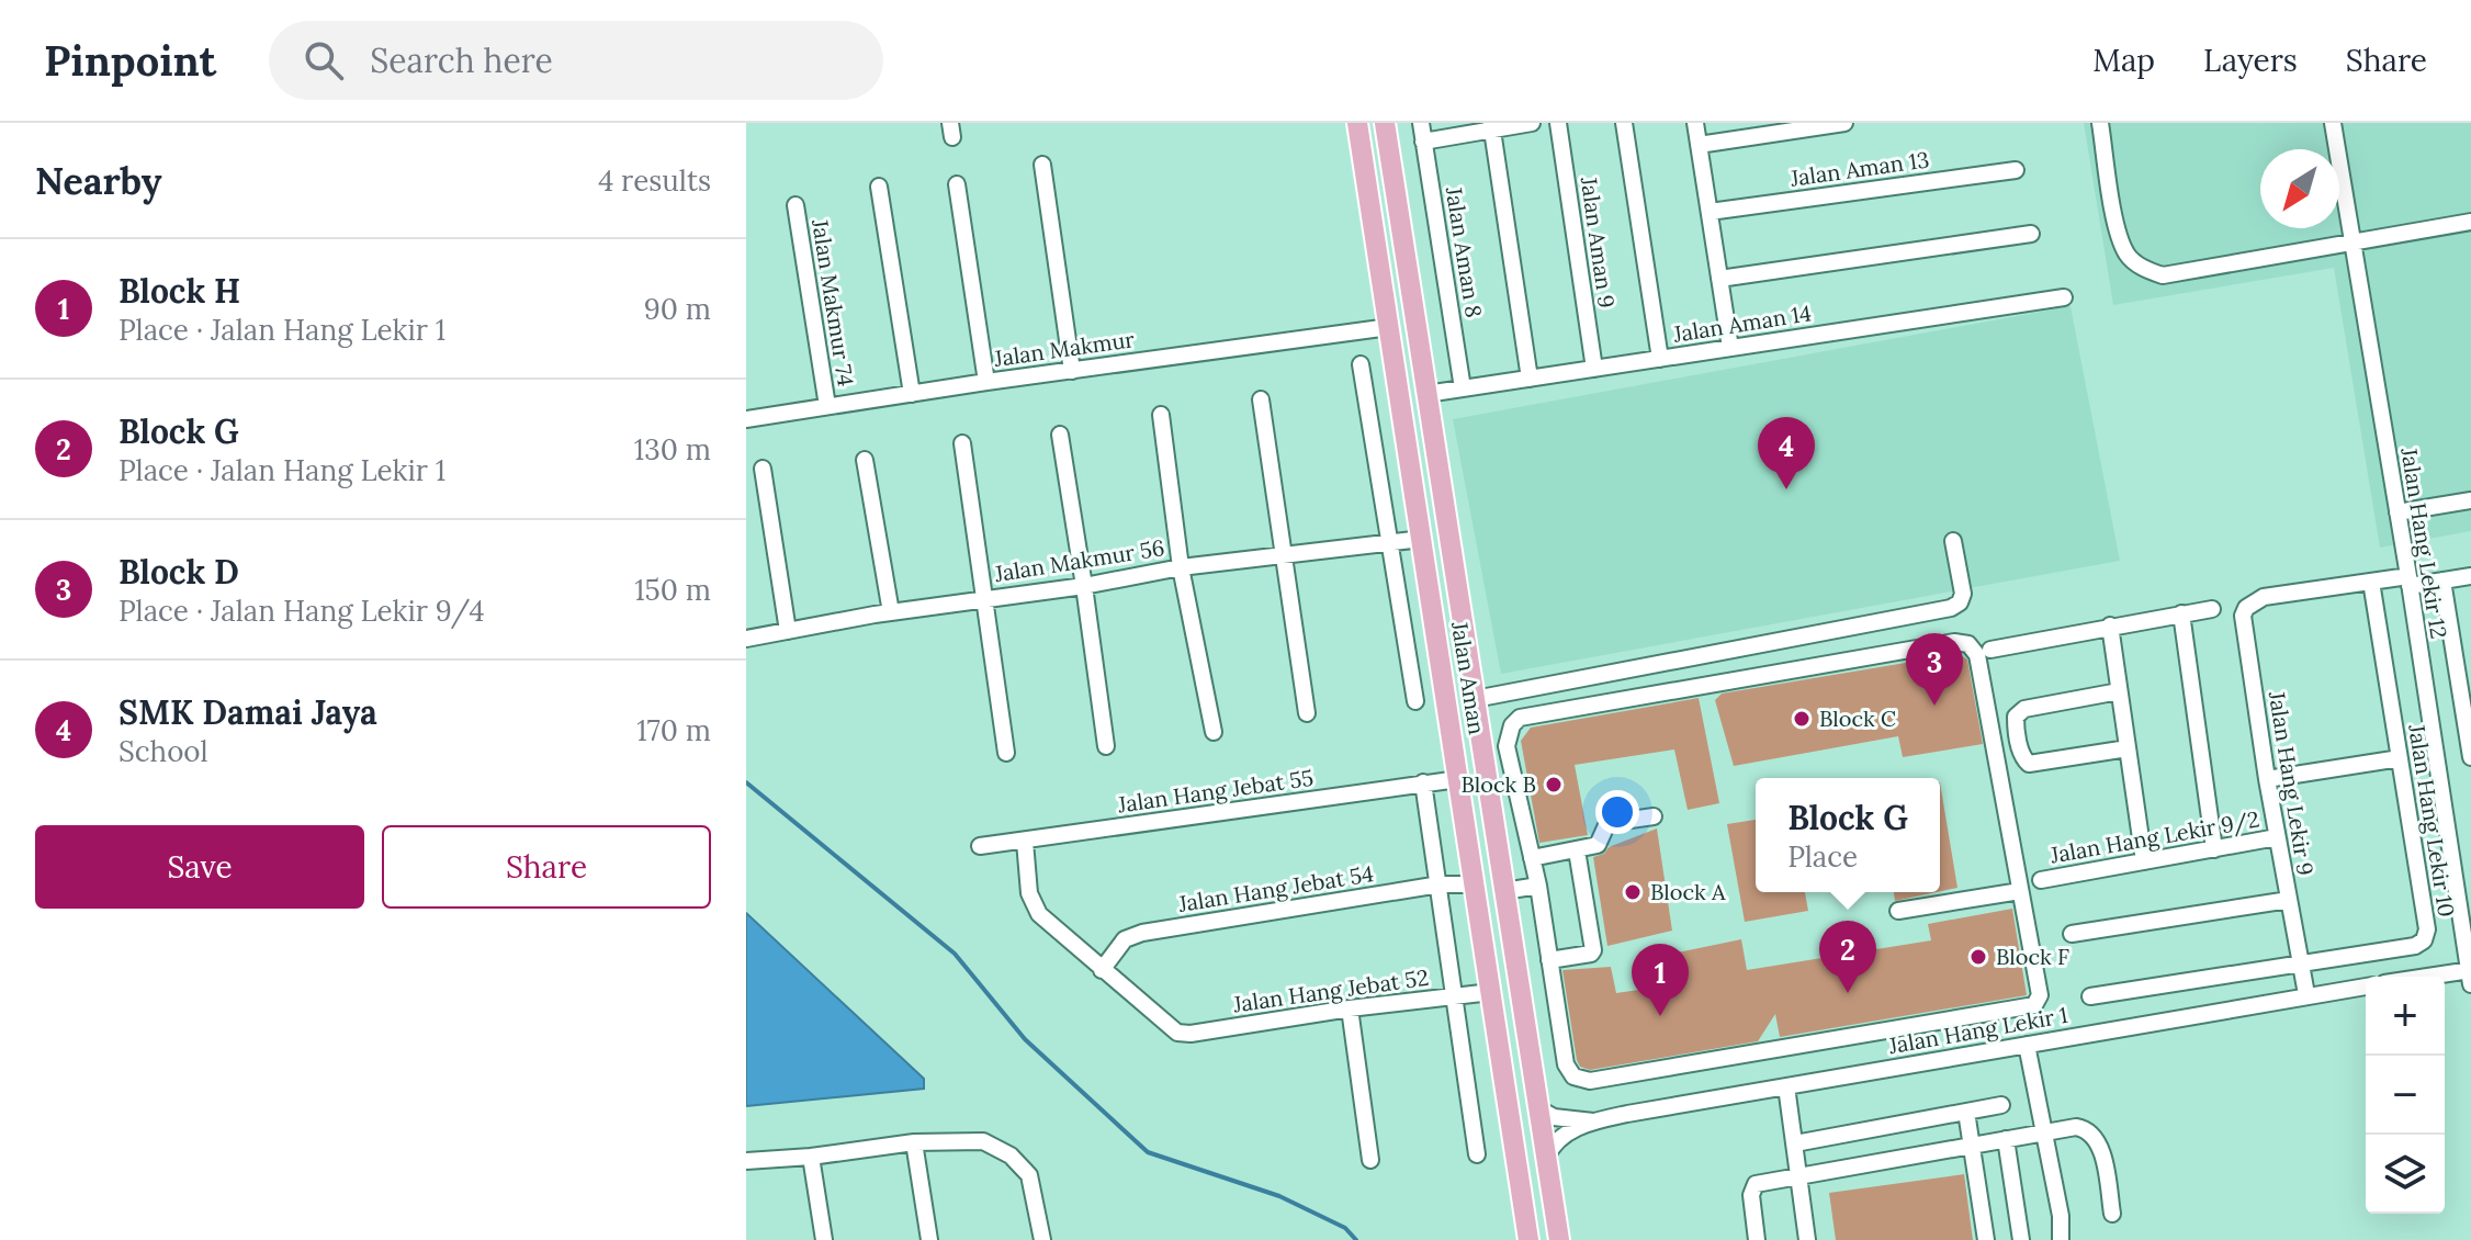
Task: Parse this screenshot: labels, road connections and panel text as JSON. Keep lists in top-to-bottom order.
{
  "streets": {
    "main road": ["Jalan Aman"],
    "street": [
      "Jalan Aman 13",
      "Jalan Aman 9",
      "Jalan Aman 8",
      "Jalan Makmur 74",
      "Jalan Aman 14",
      "Jalan Makmur",
      "Jalan Hang Lekir 12",
      "Jalan Makmur 56",
      "Jalan Hang Lekir 9",
      "Jalan Hang Jebat 55",
      "Jalan Hang Lekir 10",
      "Jalan Hang Lekir 9/2",
      "Jalan Hang Jebat 54",
      "Jalan Hang Jebat 52",
      "Jalan Hang Lekir 1"
    ]
  },
  "crossings": [
    ["Jalan Aman 9", "Jalan Aman 14"],
    ["Jalan Aman 8", "Jalan Aman 14"],
    ["Jalan Makmur 74", "Jalan Makmur"],
    ["Jalan Aman 14", "Jalan Aman"],
    ["Jalan Makmur", "Jalan Aman"],
    ["Jalan Makmur 56", "Jalan Aman"],
    ["Jalan Aman", "Jalan Hang Jebat 55"],
    ["Jalan Aman", "Jalan Hang Jebat 54"],
    ["Jalan Aman", "Jalan Hang Jebat 52"],
    ["Jalan Aman", "Jalan Hang Lekir 1"],
    ["Jalan Hang Lekir 9", "Jalan Hang Lekir 10"],
    ["Jalan Hang Lekir 9", "Jalan Hang Lekir 9/2"],
    ["Jalan Hang Lekir 9", "Jalan Hang Lekir 1"],
    ["Jalan Hang Jebat 54", "Jalan Hang Jebat 52"]
  ],
  "places": [
    "Block C",
    "Block B",
    "Block A",
    "Block F"
  ],
  "north": "bottom left",
  "page": {
    "header": "Pinpoint",
    "search": "Search here",
    "nav": ["Map", "Layers", "Share"],
    "heading": ["Nearby", "4 results"],
    "list": [
      {
        "mark": "1",
        "name": "Block H",
        "note": "Place · Jalan Hang Lekir 1",
        "value": "90 m"
      },
      {
        "mark": "2",
        "name": "Block G",
        "note": "Place · Jalan Hang Lekir 1",
        "value": "130 m"
      },
      {
        "mark": "3",
        "name": "Block D",
        "note": "Place · Jalan Hang Lekir 9/4",
        "value": "150 m"
      },
      {
        "mark": "4",
        "name": "SMK Damai Jaya",
        "note": "School",
        "value": "170 m"
      }
    ],
    "pins": [
      "4",
      "3",
      "2",
      "1"
    ],
    "popup": ["Block G", "Place"],
    "buttons": ["Save", "Share"],
    "map_buttons": ["+", "−"]
  }
}
